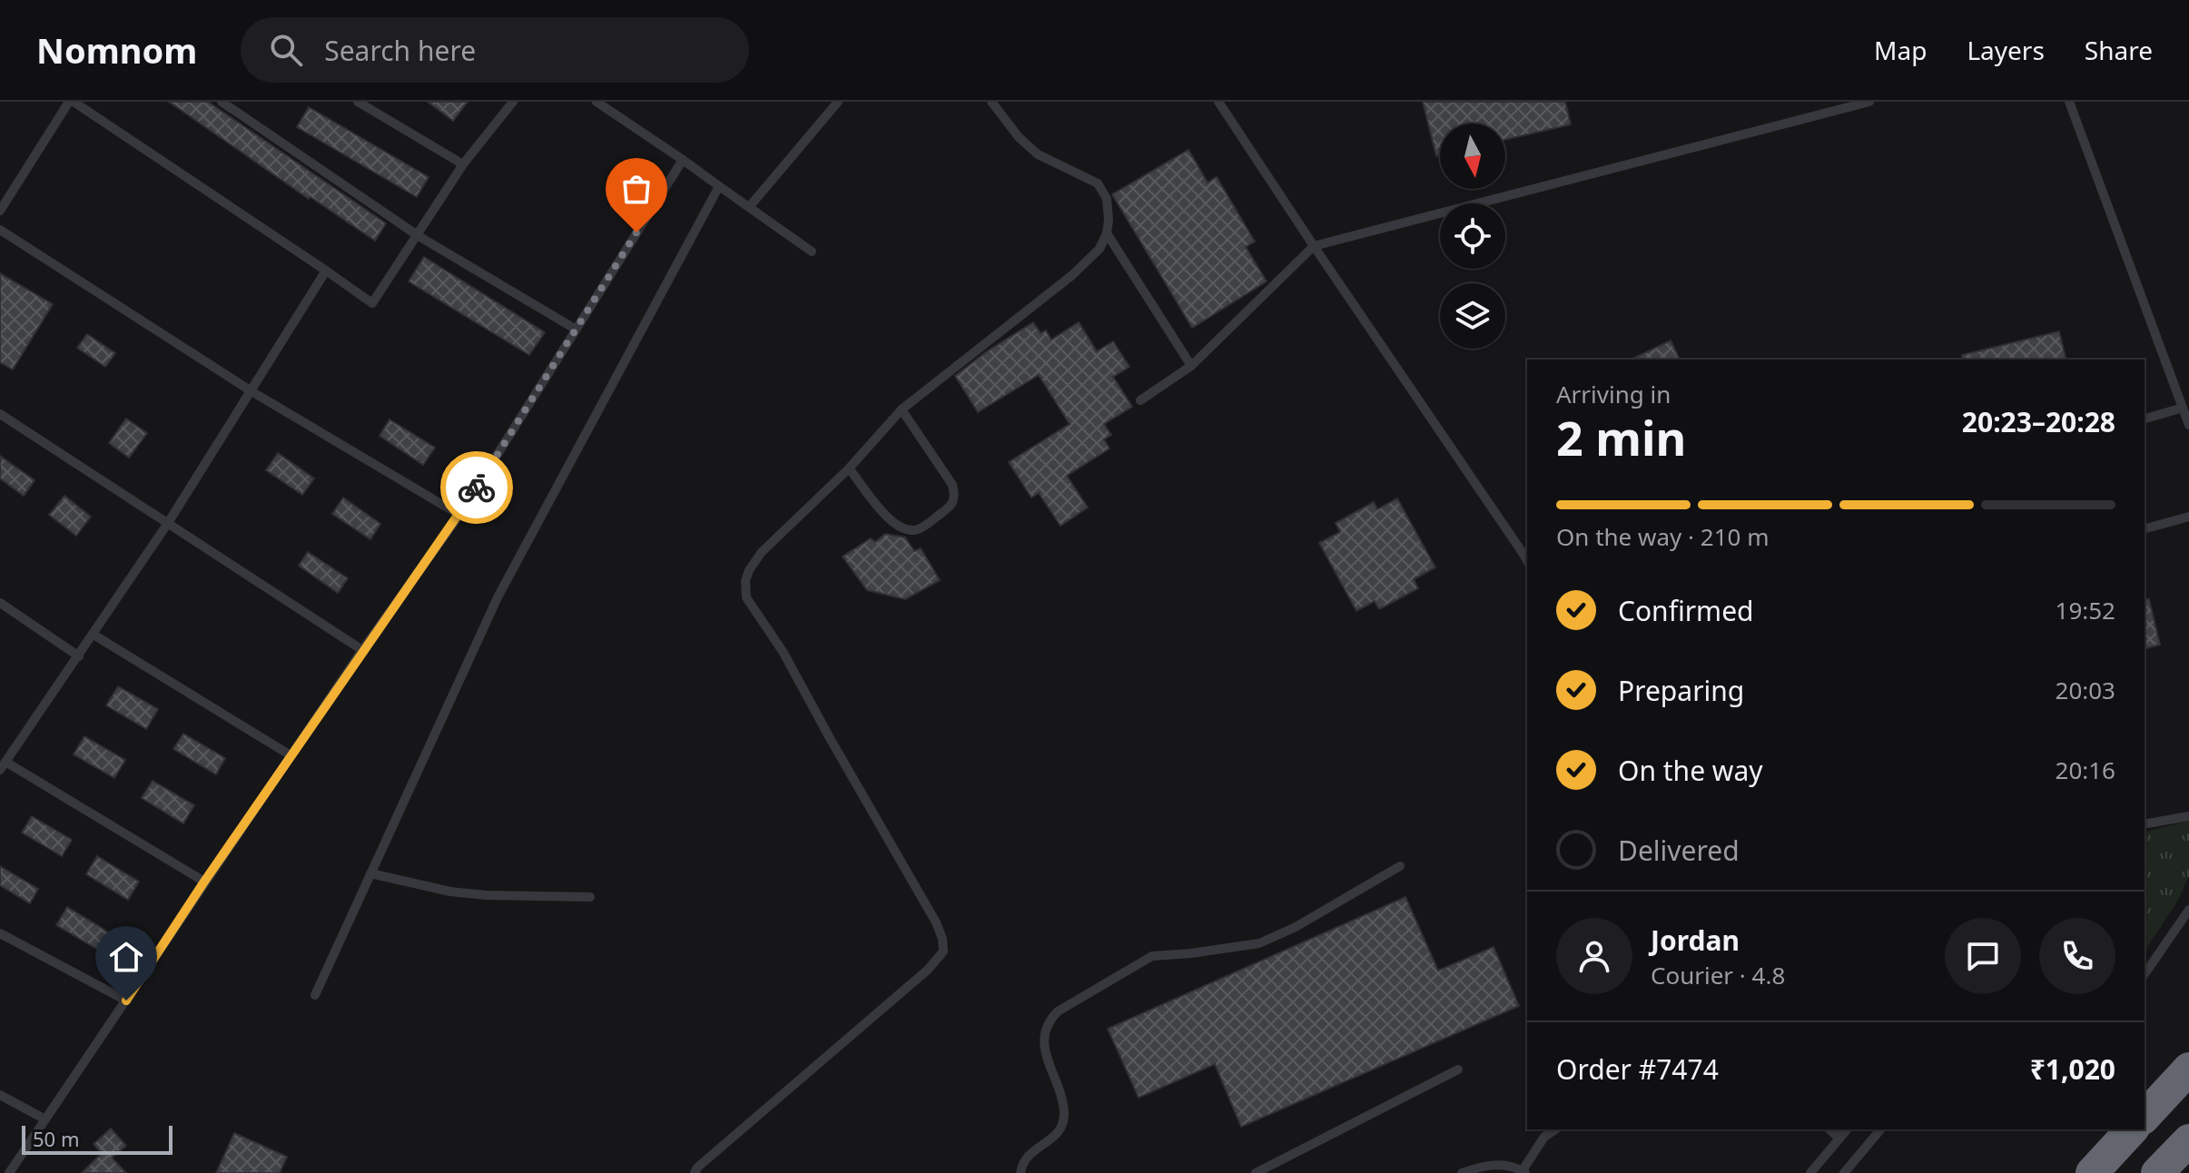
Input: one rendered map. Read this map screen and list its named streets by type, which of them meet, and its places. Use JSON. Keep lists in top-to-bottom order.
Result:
{
  "scale_bar": "50 m",
  "north": "bottom",
  "page": {
    "header": "Nomnom",
    "search": "Search here",
    "nav": ["Map", "Layers", "Share"],
    "heading": ["2 min", "Arriving in", "20:23–20:28"],
    "panel": [
      "Jordan",
      "Courier · 4.8",
      "Order #7474",
      "₹1,020"
    ],
    "bar": "On the way · 210 m",
    "list": [
      ["Confirmed", "19:52"],
      ["Preparing", "20:03"],
      ["On the way", "20:16"],
      "Delivered"
    ],
    "scale": "50 m"
  }
}
